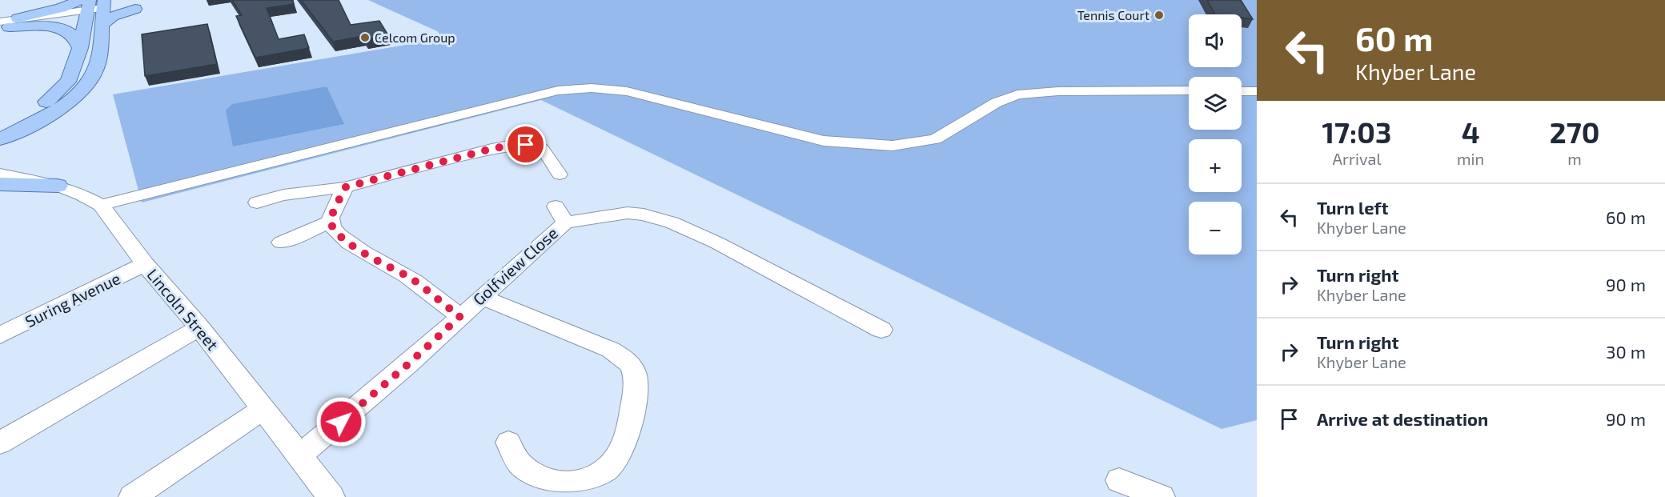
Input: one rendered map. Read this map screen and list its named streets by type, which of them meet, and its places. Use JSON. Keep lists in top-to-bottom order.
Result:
{
  "streets": {
    "street": ["Golfview Close", "Suring Avenue", "Lincoln Street"]
  },
  "crossings": [
    ["Golfview Close", "Lincoln Street"],
    ["Suring Avenue", "Lincoln Street"]
  ],
  "places": ["Tennis Court", "Celcom Group"],
  "page": {
    "turn": ["60 m", "Khyber Lane"],
    "map_buttons": ["+", "−"],
    "eta": [
      "17:03",
      "Arrival",
      "4",
      "min",
      "270",
      "m"
    ],
    "list": [
      {
        "name": "Turn left",
        "note": "Khyber Lane",
        "value": "60 m"
      },
      {
        "name": "Turn right",
        "note": "Khyber Lane",
        "value": "90 m"
      },
      {
        "name": "Turn right",
        "note": "Khyber Lane",
        "value": "30 m"
      },
      {
        "name": "Arrive at destination",
        "value": "90 m"
      }
    ]
  }
}
